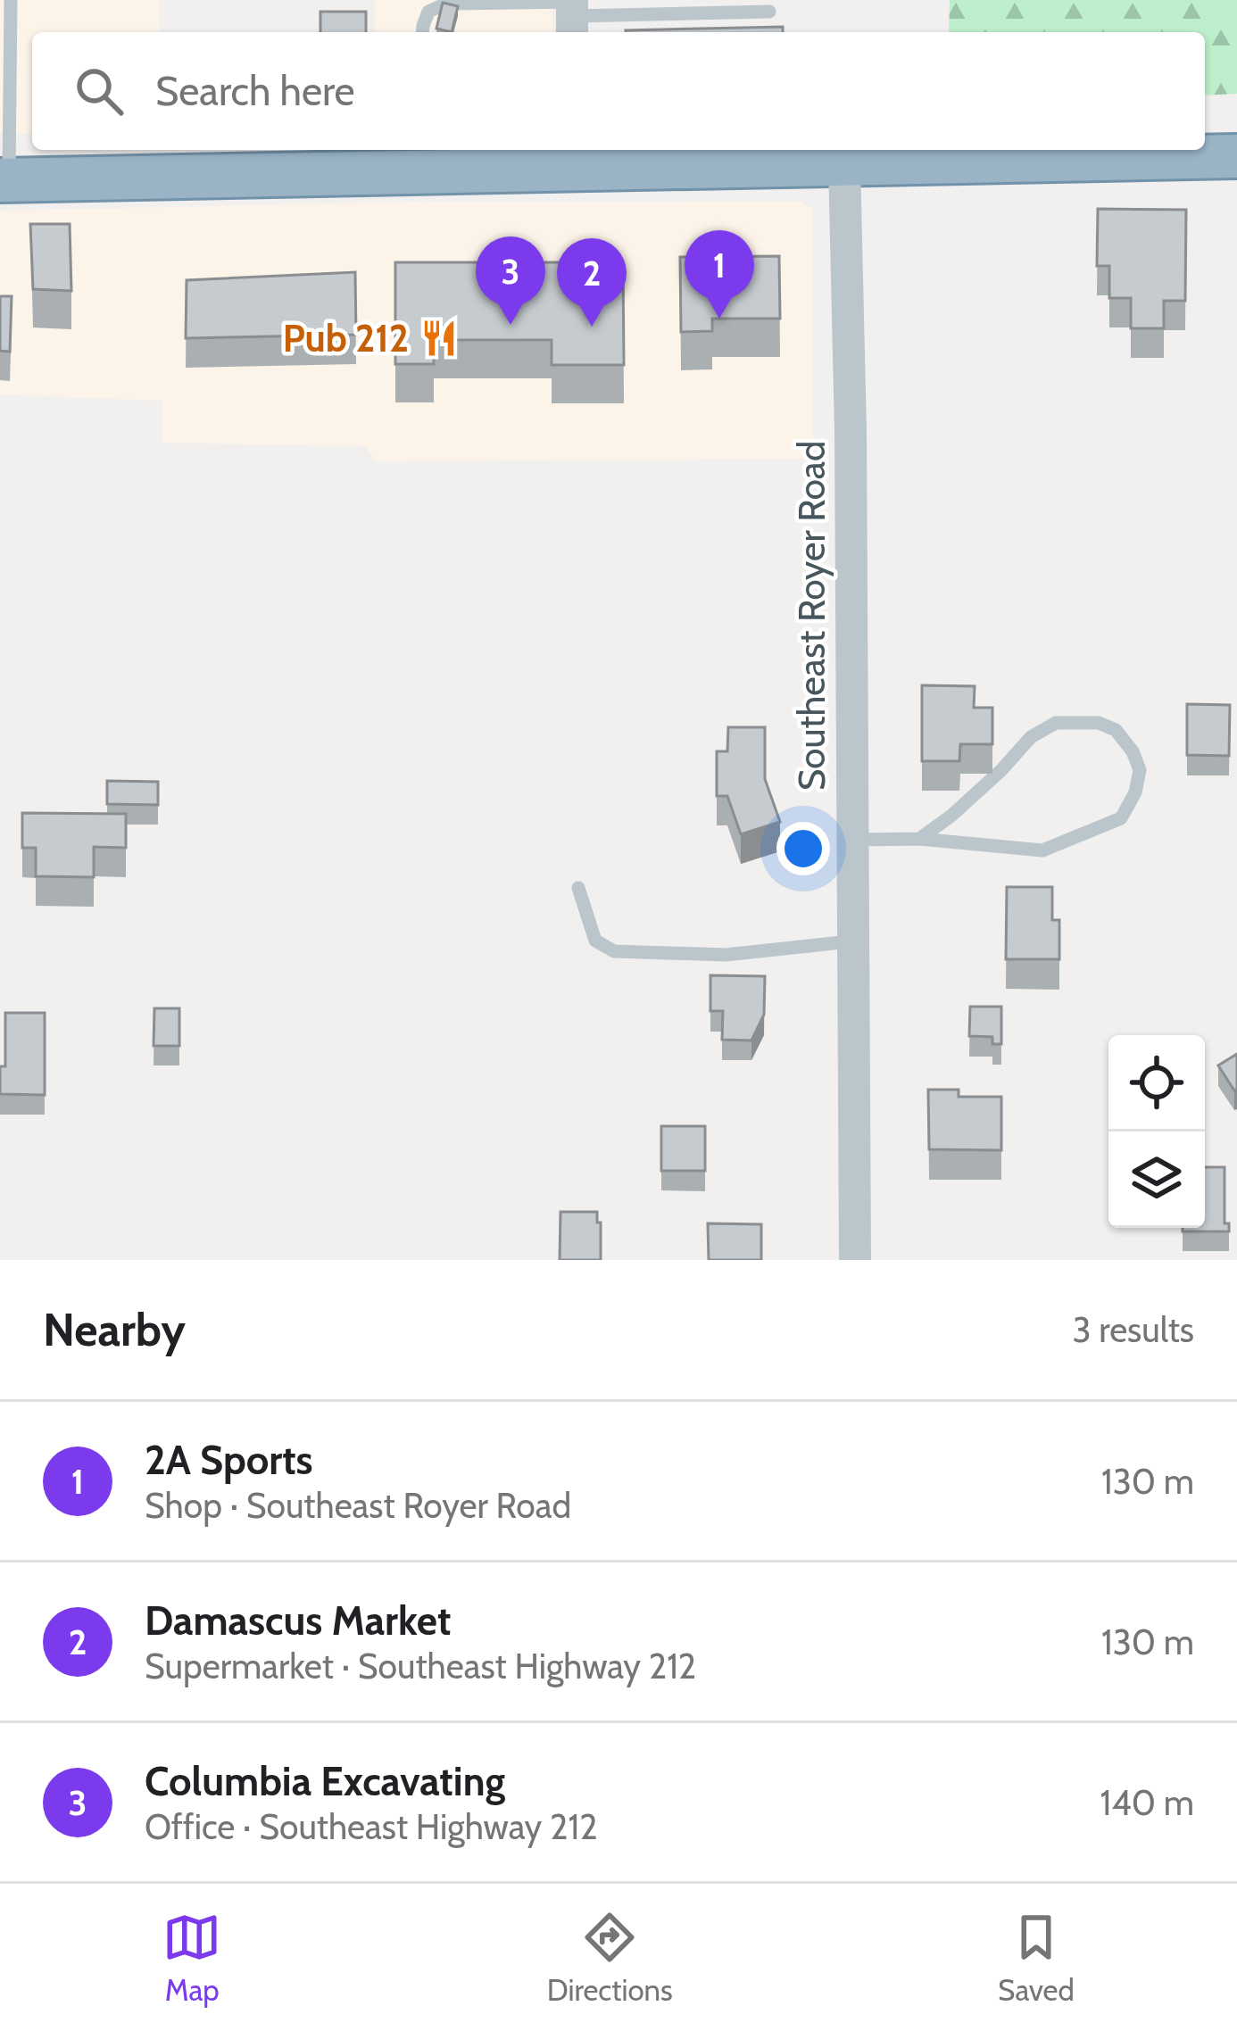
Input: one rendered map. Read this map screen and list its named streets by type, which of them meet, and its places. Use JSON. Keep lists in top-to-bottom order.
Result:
{
  "streets": {
    "street": ["Southeast Royer Road"]
  },
  "places": {
    "restaurant": ["Pub 212"]
  },
  "page": {
    "search": "Search here",
    "pins": ["1", "3", "2"],
    "heading": ["Nearby", "3 results"],
    "list": [
      {
        "mark": "1",
        "name": "2A Sports",
        "note": "Shop · Southeast Royer Road",
        "value": "130 m"
      },
      {
        "mark": "2",
        "name": "Damascus Market",
        "note": "Supermarket · Southeast Highway 212",
        "value": "130 m"
      },
      {
        "mark": "3",
        "name": "Columbia Excavating",
        "note": "Office · Southeast Highway 212",
        "value": "140 m"
      }
    ],
    "nav": ["Map", "Directions", "Saved"]
  }
}
